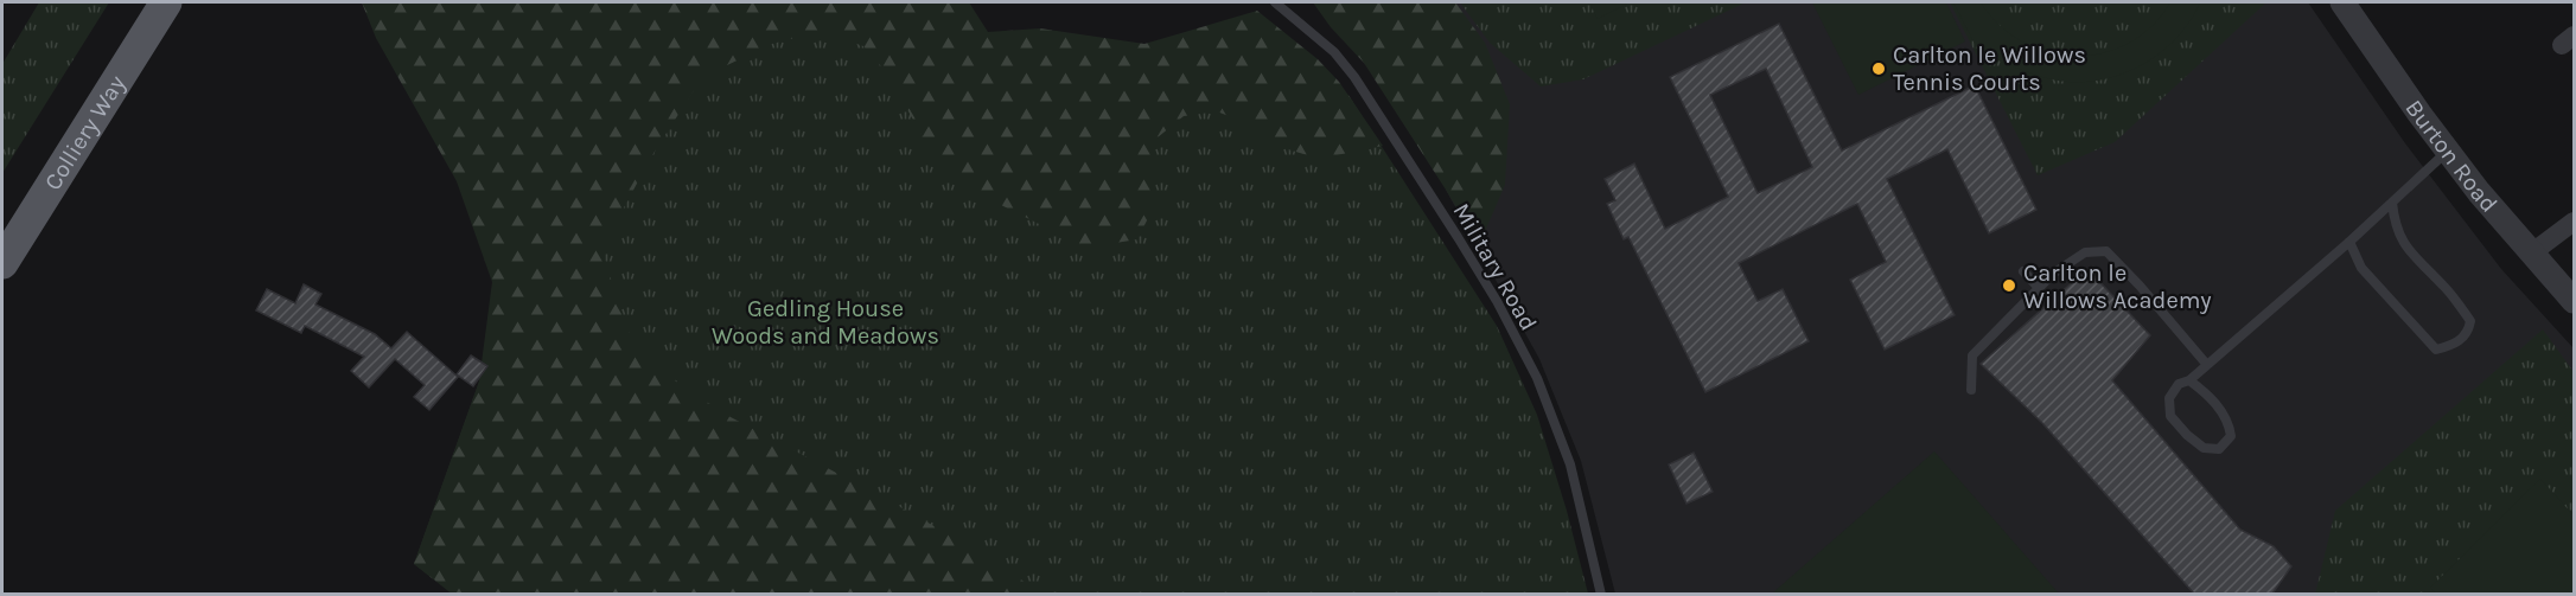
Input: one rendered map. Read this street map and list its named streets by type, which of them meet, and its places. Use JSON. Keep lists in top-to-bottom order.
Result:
{
  "streets": {
    "main road": ["Colliery Way"],
    "street": ["Burton Road"],
    "lane": ["Military Road"]
  },
  "parks": ["Gedling House Woods and Meadows"],
  "places": ["Carlton le Willows Tennis Courts", "Carlton le Willows Academy"]
}
